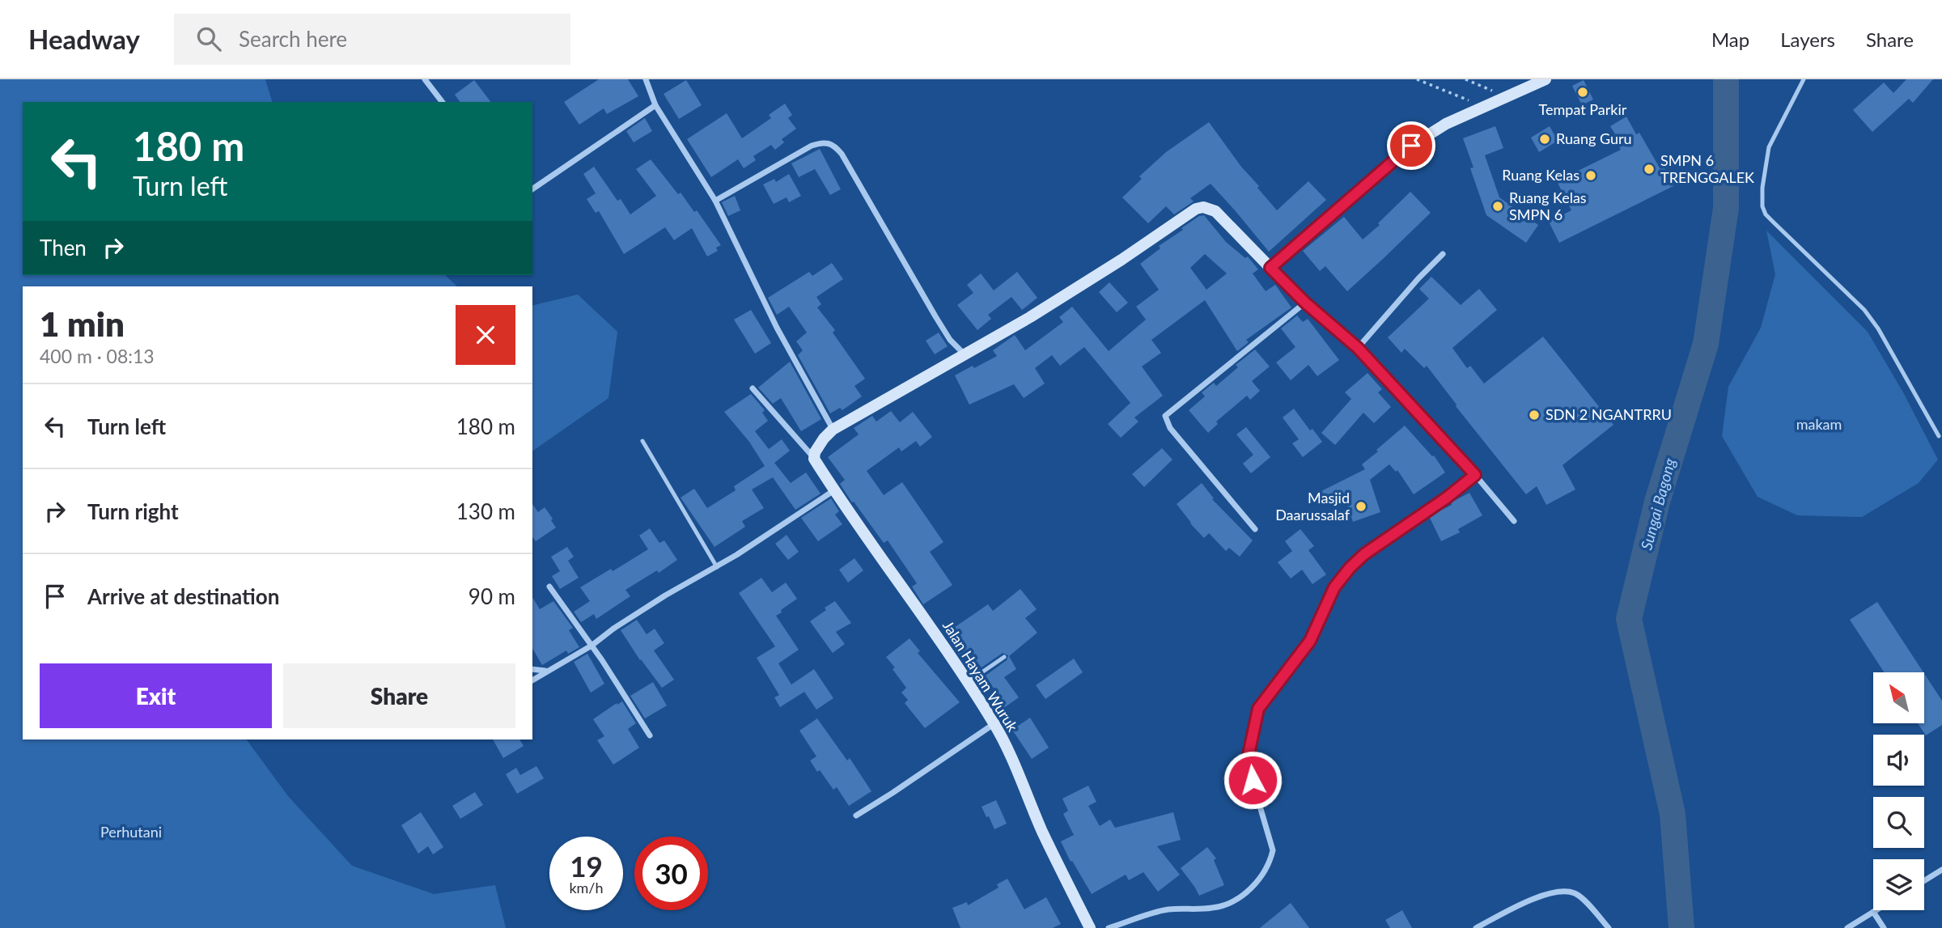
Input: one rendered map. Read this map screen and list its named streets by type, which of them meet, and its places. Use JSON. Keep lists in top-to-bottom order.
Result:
{
  "streets": {
    "street": ["Jalan Hayam Wuruk"]
  },
  "water": ["Sungai Bagong"],
  "parks": ["makam", "Perhutani"],
  "places": [
    "Tempat Parkir",
    "Ruang Guru",
    "SMPN 6 TRENGGALEK",
    "Ruang Kelas",
    "Ruang Kelas SMPN 6",
    "SDN 2 NGANTRRU",
    "Masjid Daarussalaf"
  ],
  "north": "top left",
  "page": {
    "header": "Headway",
    "search": "Search here",
    "nav": ["Map", "Layers", "Share"],
    "turn": ["180 m", "Turn left"],
    "then": "Then",
    "heading": ["1 min", "400 m · 08:13"],
    "list": [
      {
        "name": "Turn left",
        "value": "180 m"
      },
      {
        "name": "Turn right",
        "value": "130 m"
      },
      {
        "name": "Arrive at destination",
        "value": "90 m"
      }
    ],
    "buttons": ["Exit", "Share"],
    "speed": "19 km/h",
    "limit": "30"
  }
}
